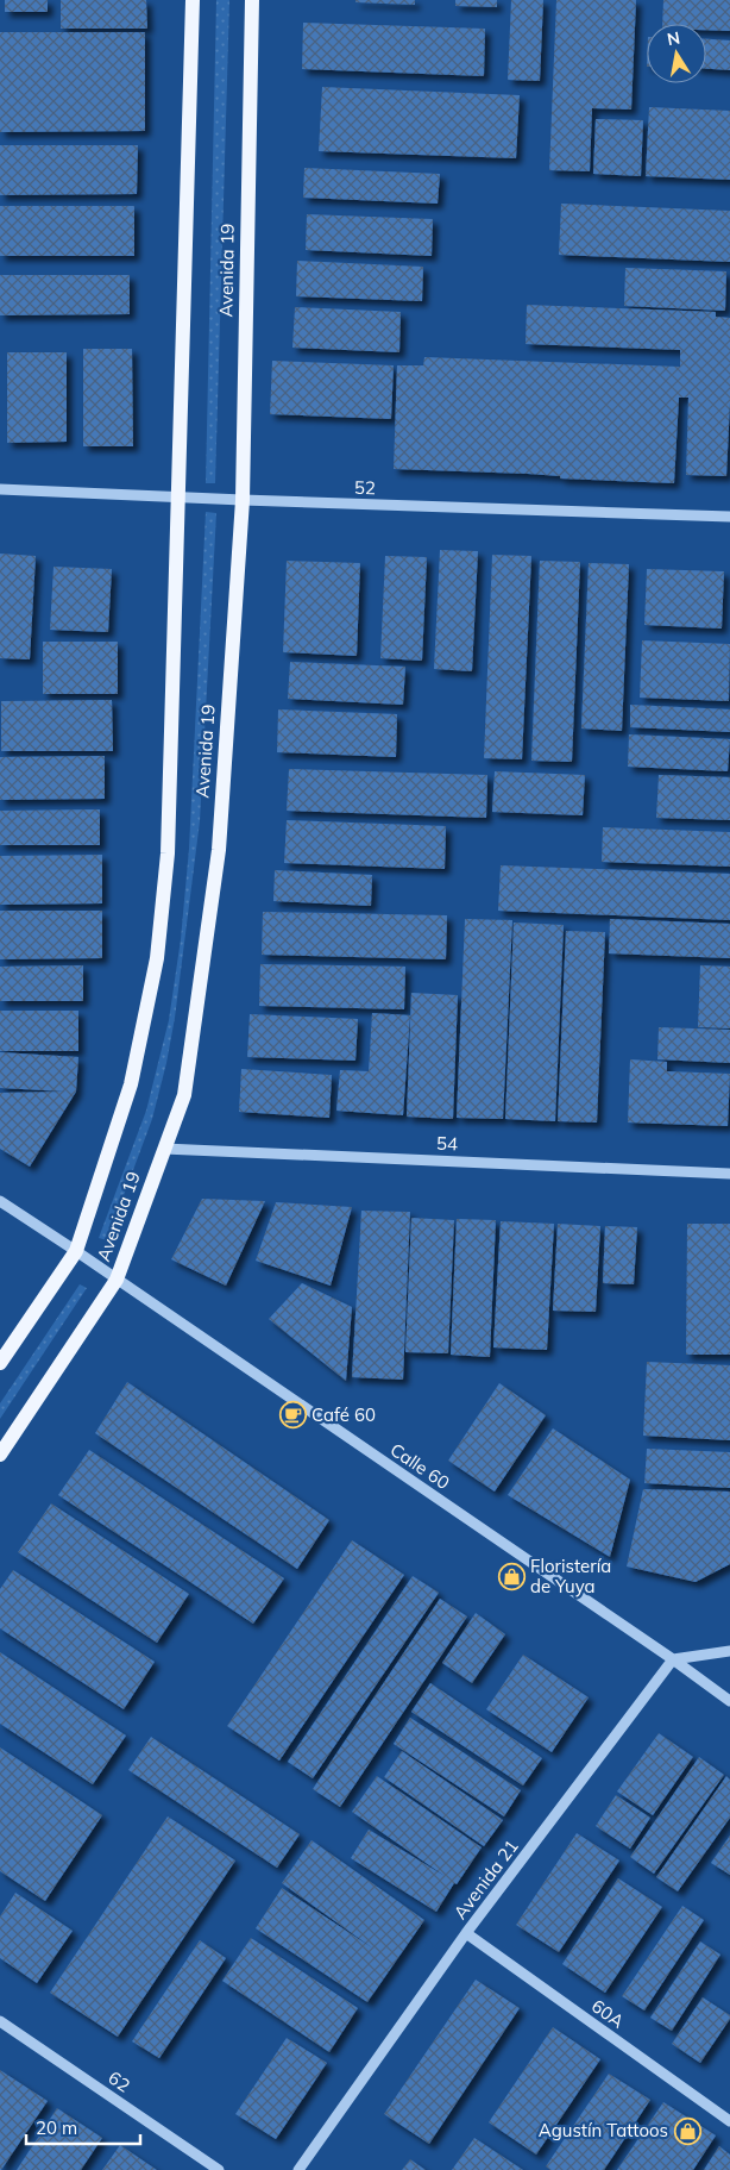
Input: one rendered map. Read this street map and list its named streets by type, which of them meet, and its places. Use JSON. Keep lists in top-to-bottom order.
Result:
{
  "streets": {
    "main road": ["Avenida 19"],
    "street": [
      "52",
      "54",
      "Calle 60",
      "Avenida 21",
      "60A",
      "62"
    ]
  },
  "crossings": [
    ["Avenida 19", "52"],
    ["Avenida 19", "54"],
    ["Avenida 19", "Calle 60"],
    ["Calle 60", "Avenida 21"],
    ["Avenida 21", "60A"]
  ],
  "places": {
    "cafe": ["Café 60"],
    "shop": ["Floristería de Yuya", "Agustín Tattoos"]
  },
  "scale_bar": "20 m",
  "north": "top"
}
